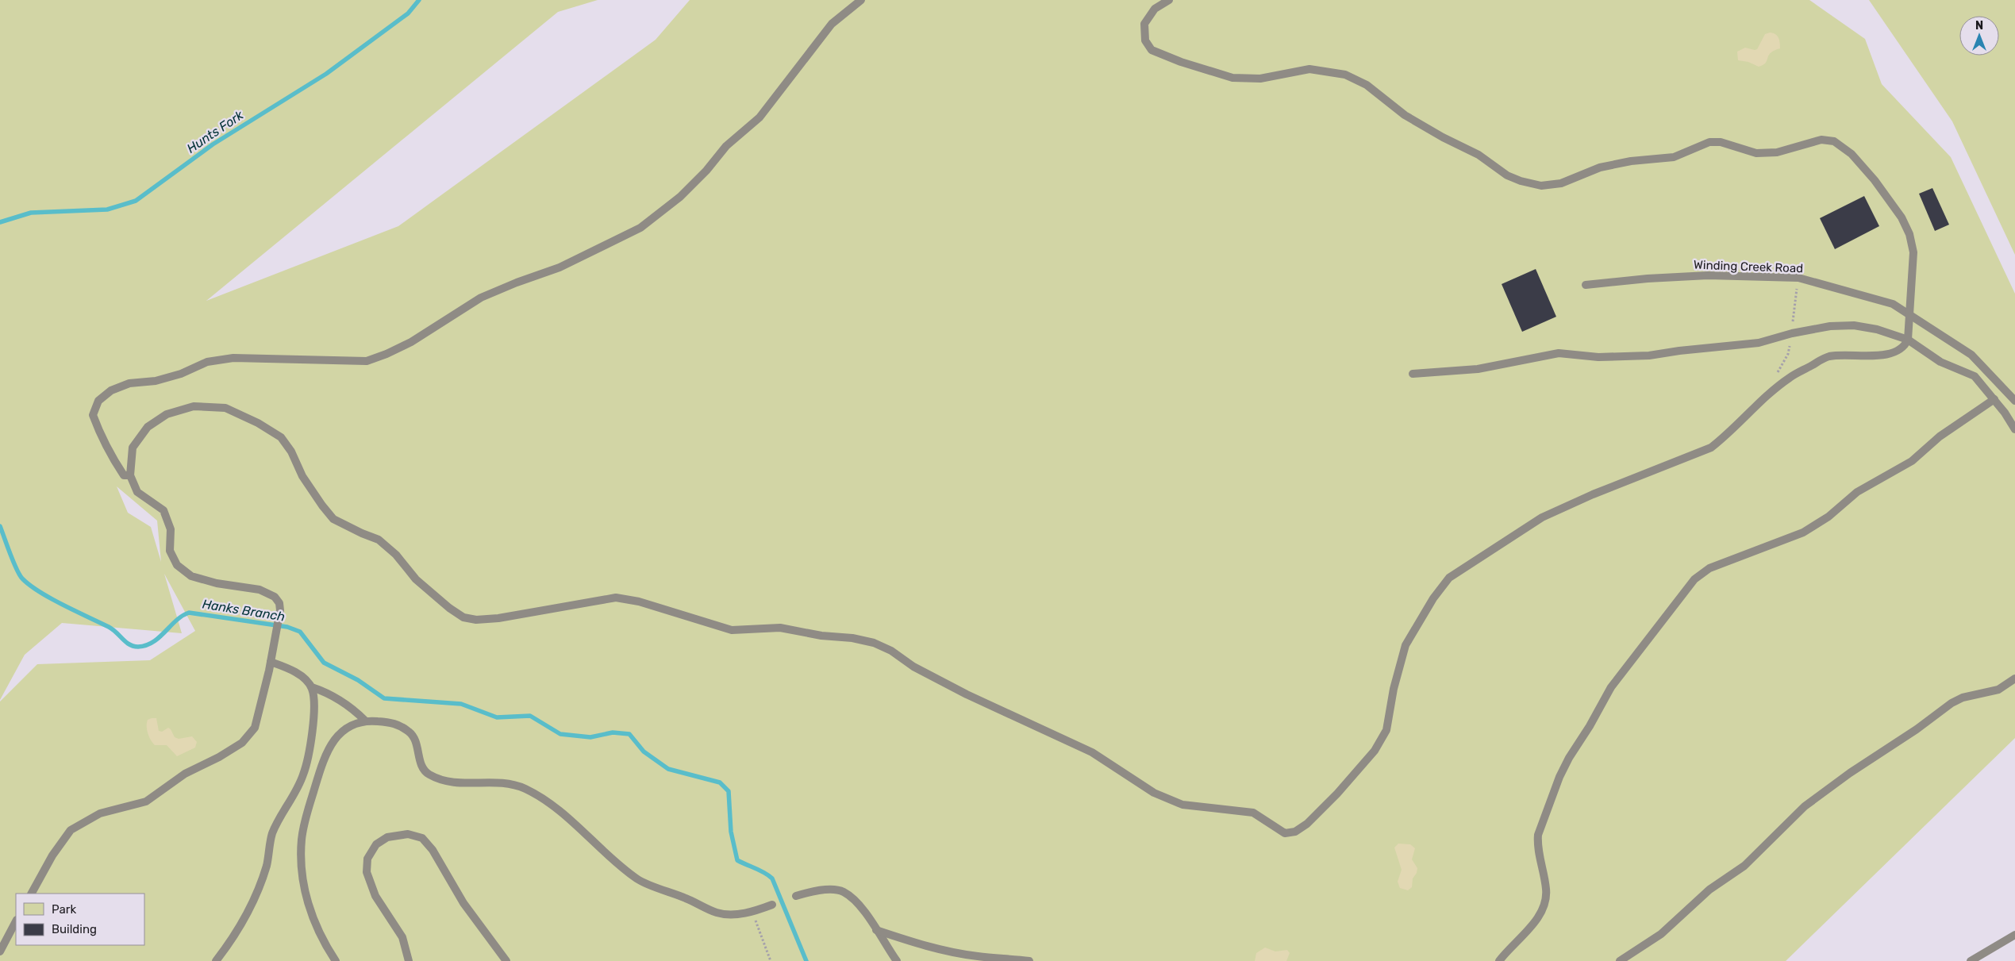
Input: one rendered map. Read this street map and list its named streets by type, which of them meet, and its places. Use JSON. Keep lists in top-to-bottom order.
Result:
{
  "streets": {
    "lane": ["Winding Creek Road"]
  },
  "water": ["Hunts Fork", "Hanks Branch"],
  "legend": ["Park", "Building"],
  "north": "top"
}
